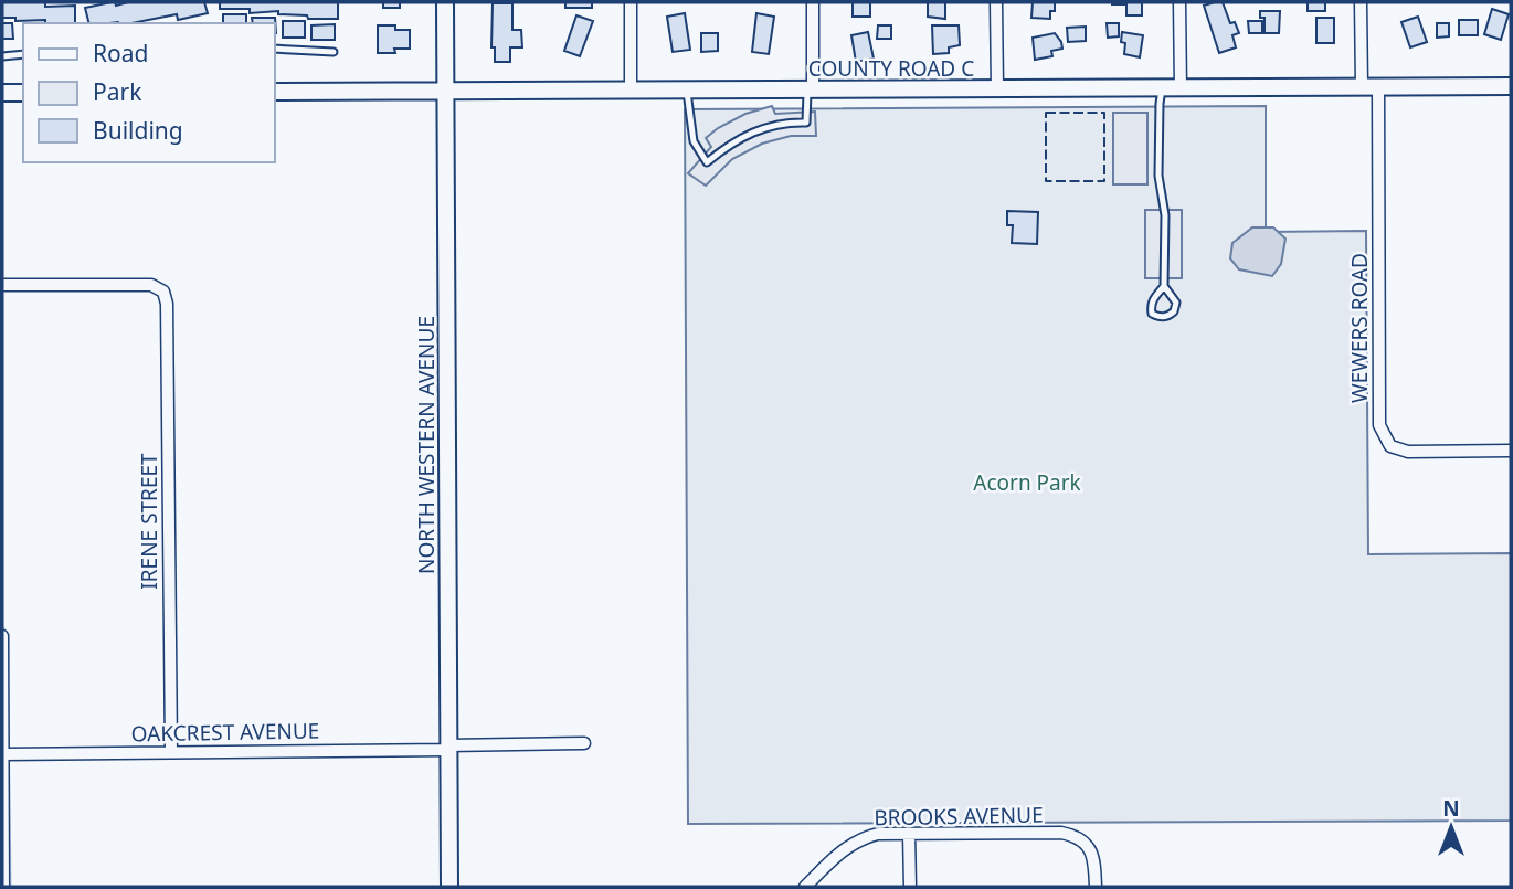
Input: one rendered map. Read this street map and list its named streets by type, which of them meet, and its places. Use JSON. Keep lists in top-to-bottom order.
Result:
{
  "streets": {
    "main road": ["COUNTY ROAD C", "NORTH WESTERN AVENUE"],
    "street": [
      "WEWERS ROAD",
      "IRENE STREET",
      "OAKCREST AVENUE",
      "BROOKS AVENUE"
    ]
  },
  "crossings": [
    ["COUNTY ROAD C", "WEWERS ROAD"],
    ["COUNTY ROAD C", "NORTH WESTERN AVENUE"],
    ["NORTH WESTERN AVENUE", "OAKCREST AVENUE"],
    ["IRENE STREET", "OAKCREST AVENUE"]
  ],
  "parks": ["Acorn Park"],
  "legend": ["Road", "Park", "Building"],
  "north": "top"
}
